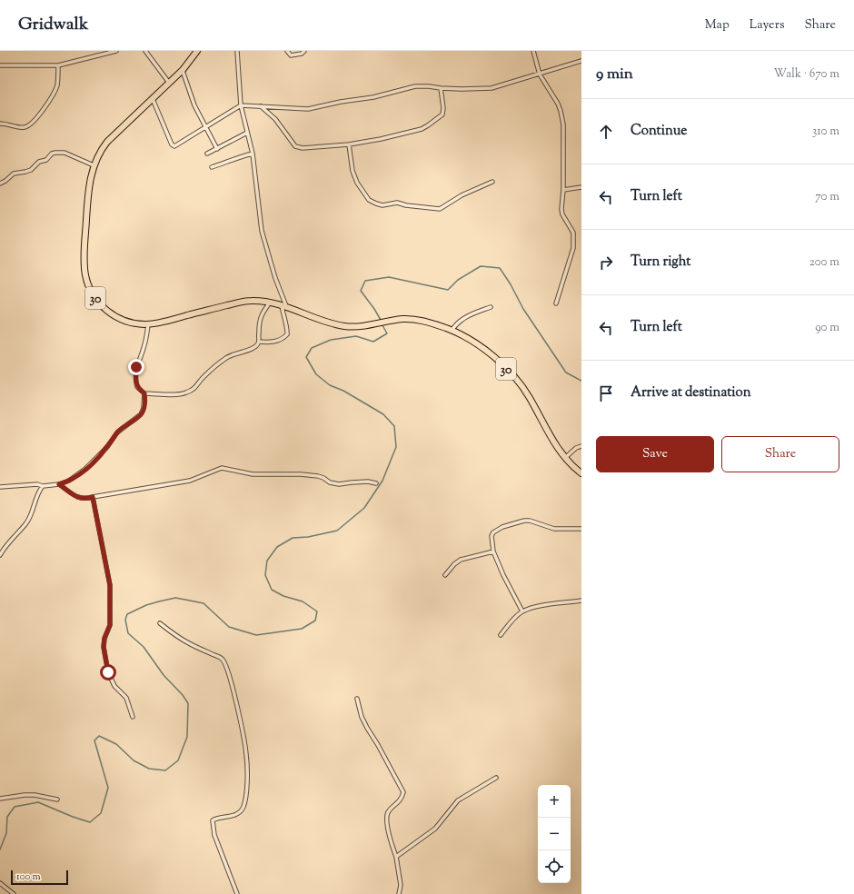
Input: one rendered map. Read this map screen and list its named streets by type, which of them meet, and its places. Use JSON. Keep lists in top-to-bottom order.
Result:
{
  "streets": {
    "highway": ["30"]
  },
  "scale_bar": "100 m",
  "page": {
    "header": "Gridwalk",
    "nav": ["Map", "Layers", "Share"],
    "heading": ["9 min", "Walk · 670 m"],
    "list": [
      ["Continue", "310 m"],
      ["Turn left", "70 m"],
      ["Turn right", "200 m"],
      ["Turn left", "90 m"],
      "Arrive at destination"
    ],
    "buttons": ["Save", "Share"],
    "map_buttons": ["+", "−"],
    "scale": "100 m"
  }
}
